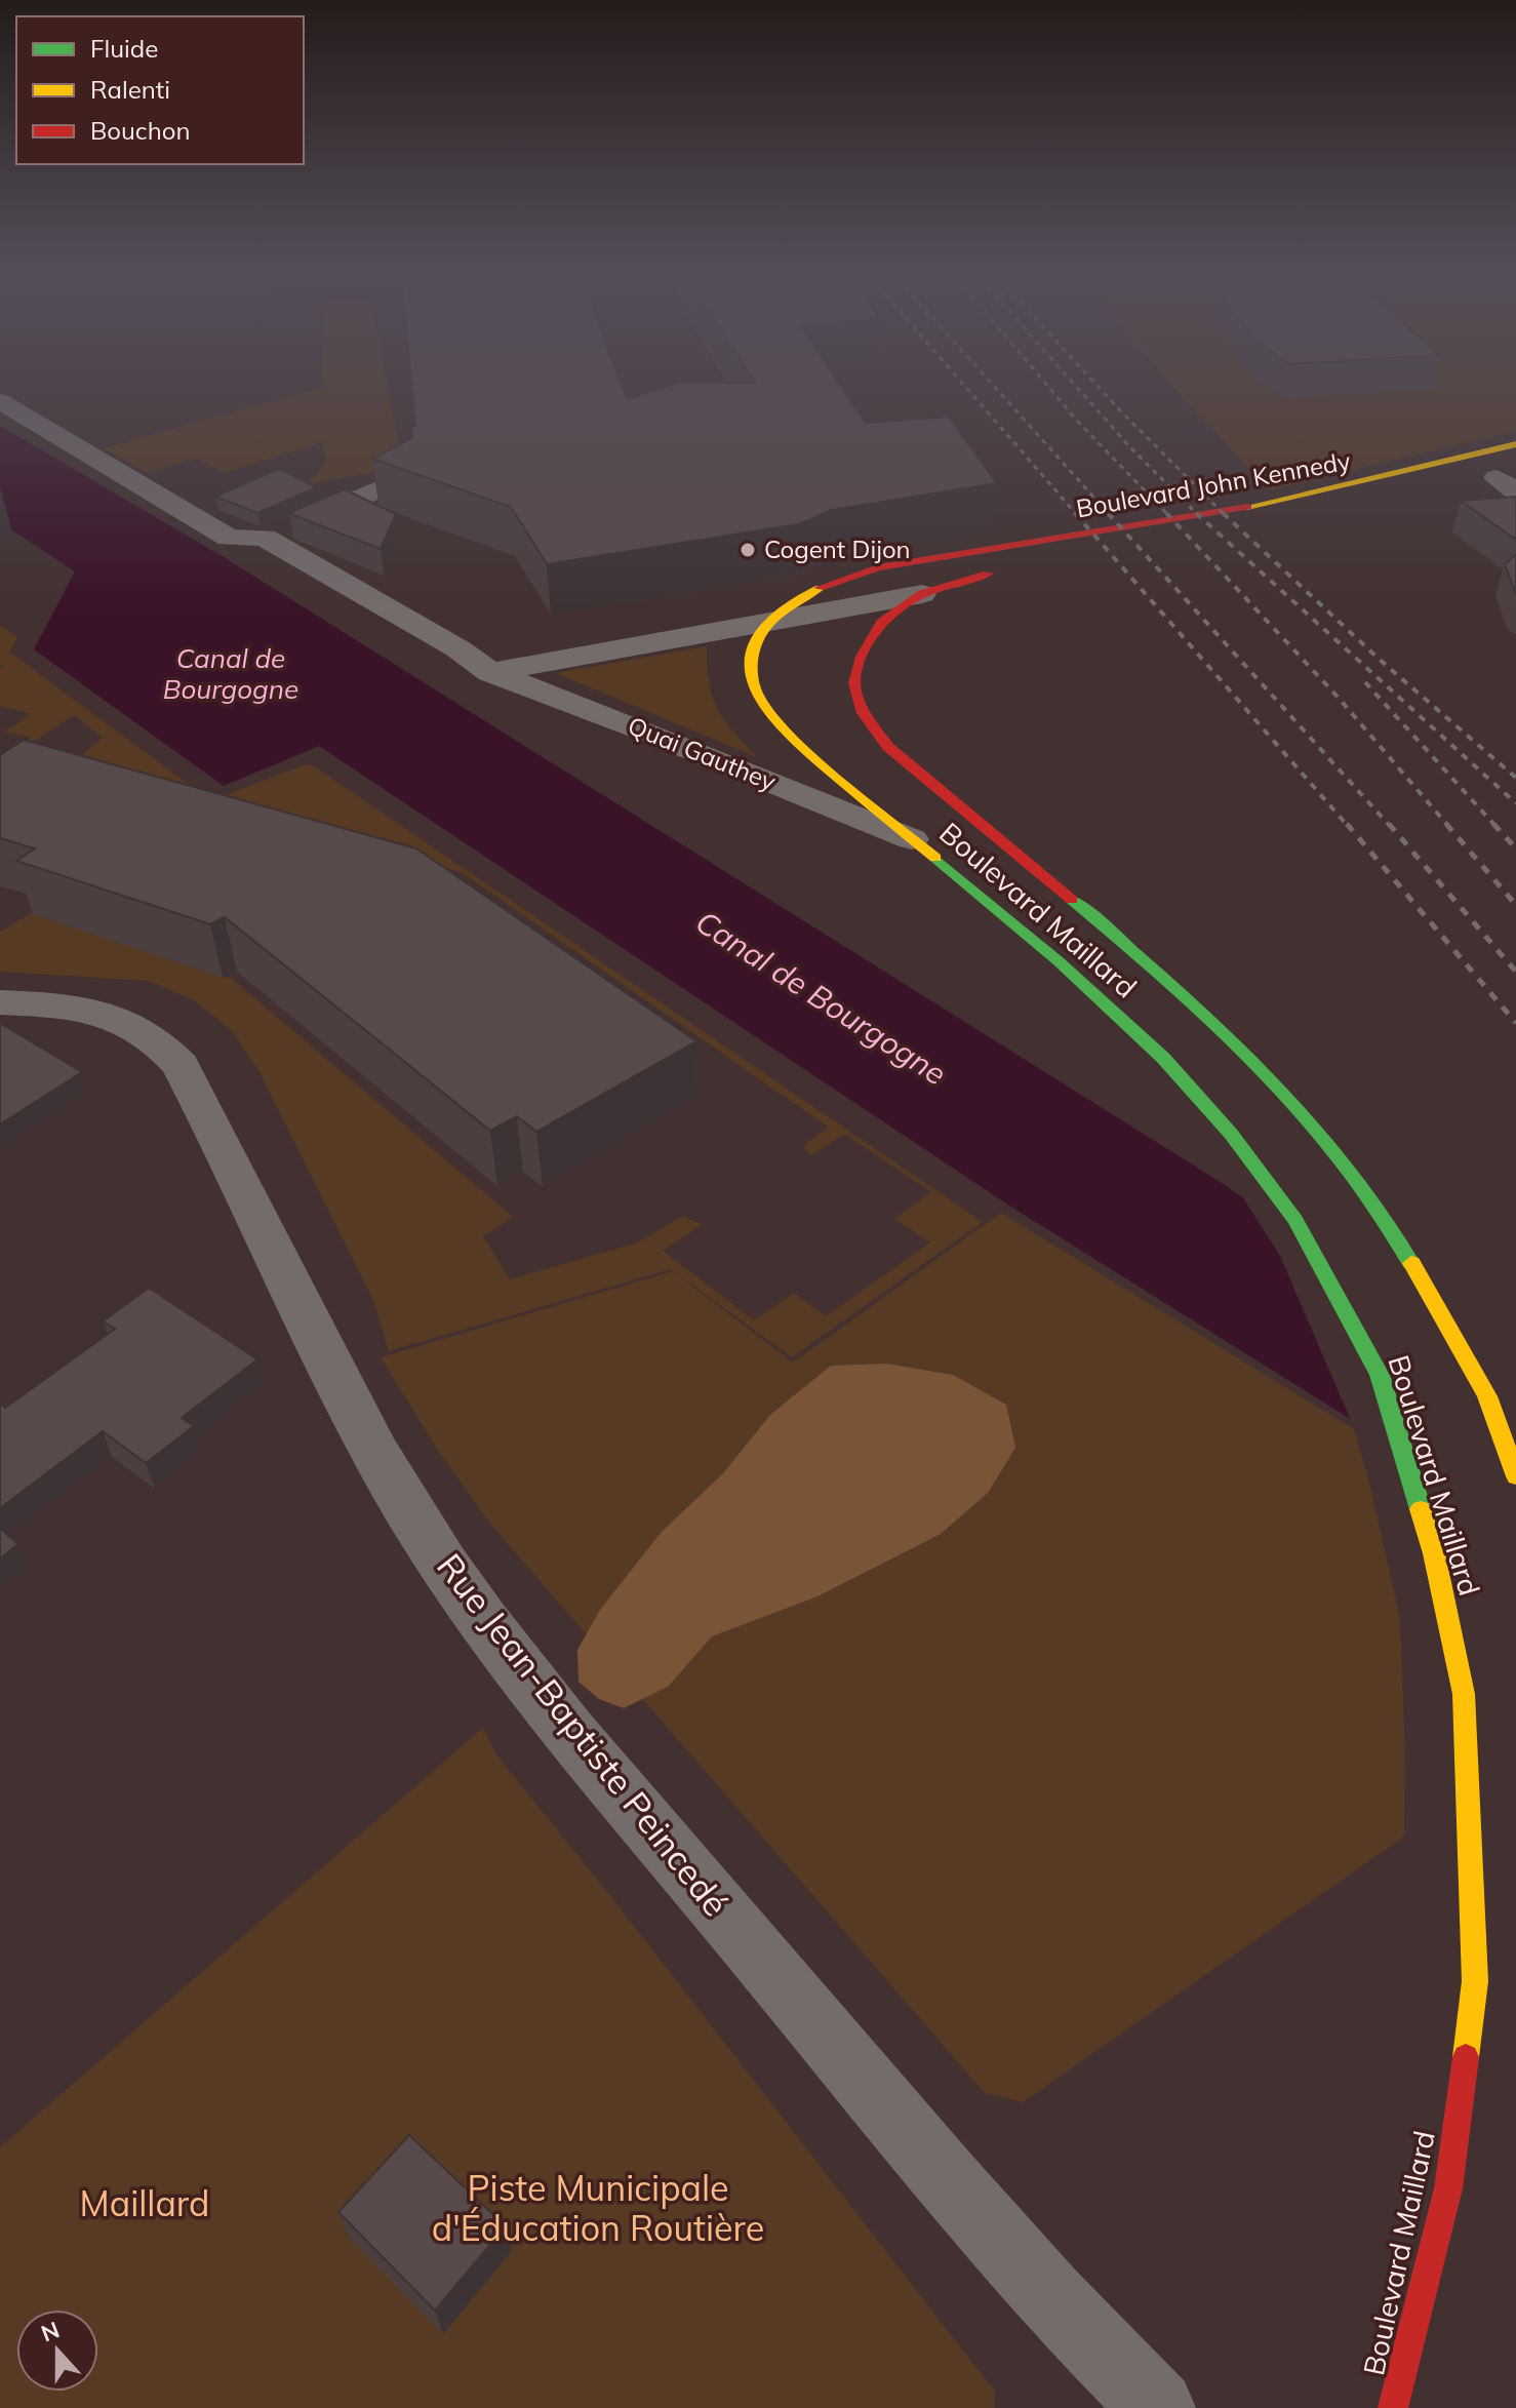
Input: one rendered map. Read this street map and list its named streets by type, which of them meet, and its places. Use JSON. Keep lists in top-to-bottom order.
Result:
{
  "streets": {
    "main road": ["Boulevard John Kennedy", "Boulevard Maillard"],
    "street": ["Quai Gauthey", "Rue Jean-Baptiste Peincedé"]
  },
  "crossings": [
    ["Boulevard John Kennedy", "Boulevard Maillard"],
    ["Quai Gauthey", "Boulevard Maillard"]
  ],
  "water": ["Canal de Bourgogne"],
  "parks": ["Piste Municipale d'Éducation Routière", "Maillard"],
  "places": ["Cogent Dijon"],
  "legend": ["Fluide", "Ralenti", "Bouchon"],
  "north": "top"
}
